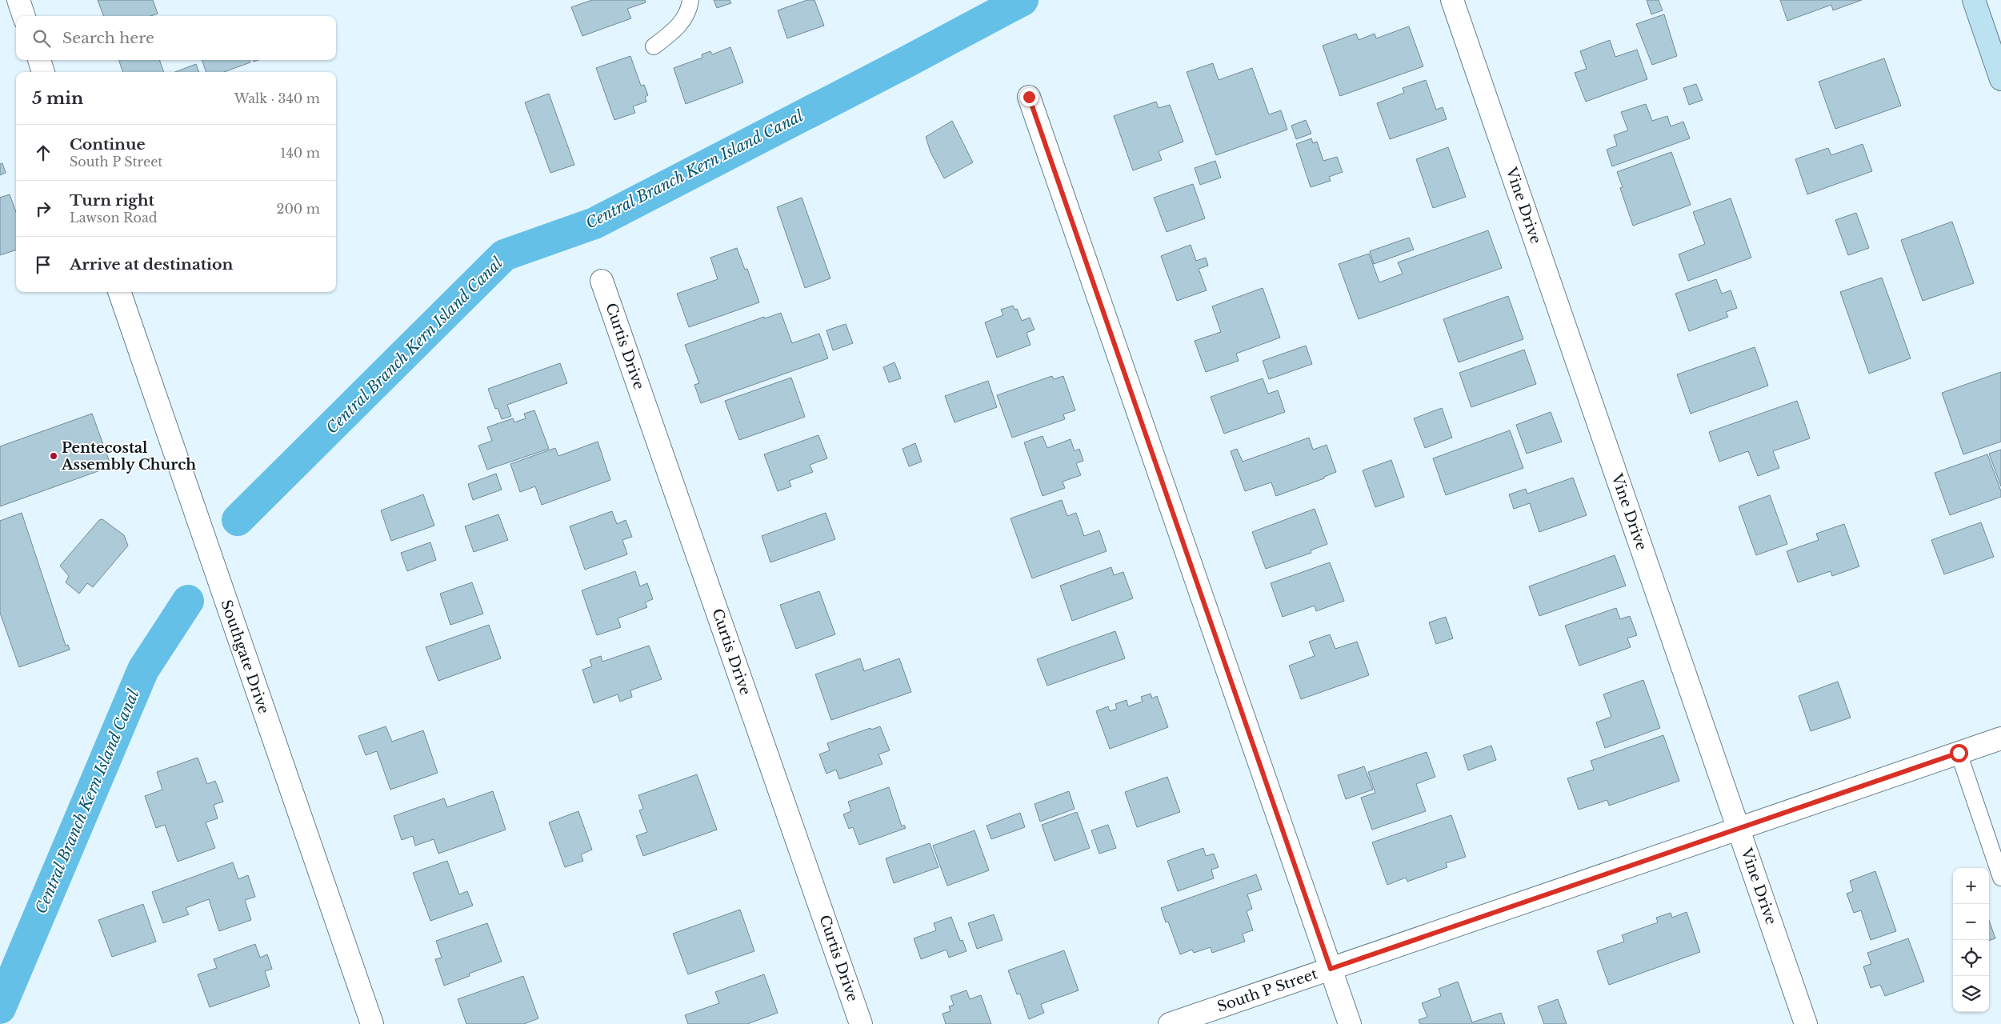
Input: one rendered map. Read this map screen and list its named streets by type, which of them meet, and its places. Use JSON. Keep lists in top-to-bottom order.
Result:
{
  "streets": {
    "street": [
      "Vine Drive",
      "Curtis Drive",
      "Southgate Drive",
      "South P Street"
    ]
  },
  "crossings": [
    ["Vine Drive", "South P Street"]
  ],
  "water": ["Central Branch Kern Island Canal"],
  "places": ["Pentecostal Assembly Church"],
  "page": {
    "search": "Search here",
    "heading": ["5 min", "Walk · 340 m"],
    "list": [
      ["Continue", "South P Street", "140 m"],
      ["Turn right", "Lawson Road", "200 m"],
      "Arrive at destination"
    ],
    "map_buttons": ["+", "−"]
  }
}
